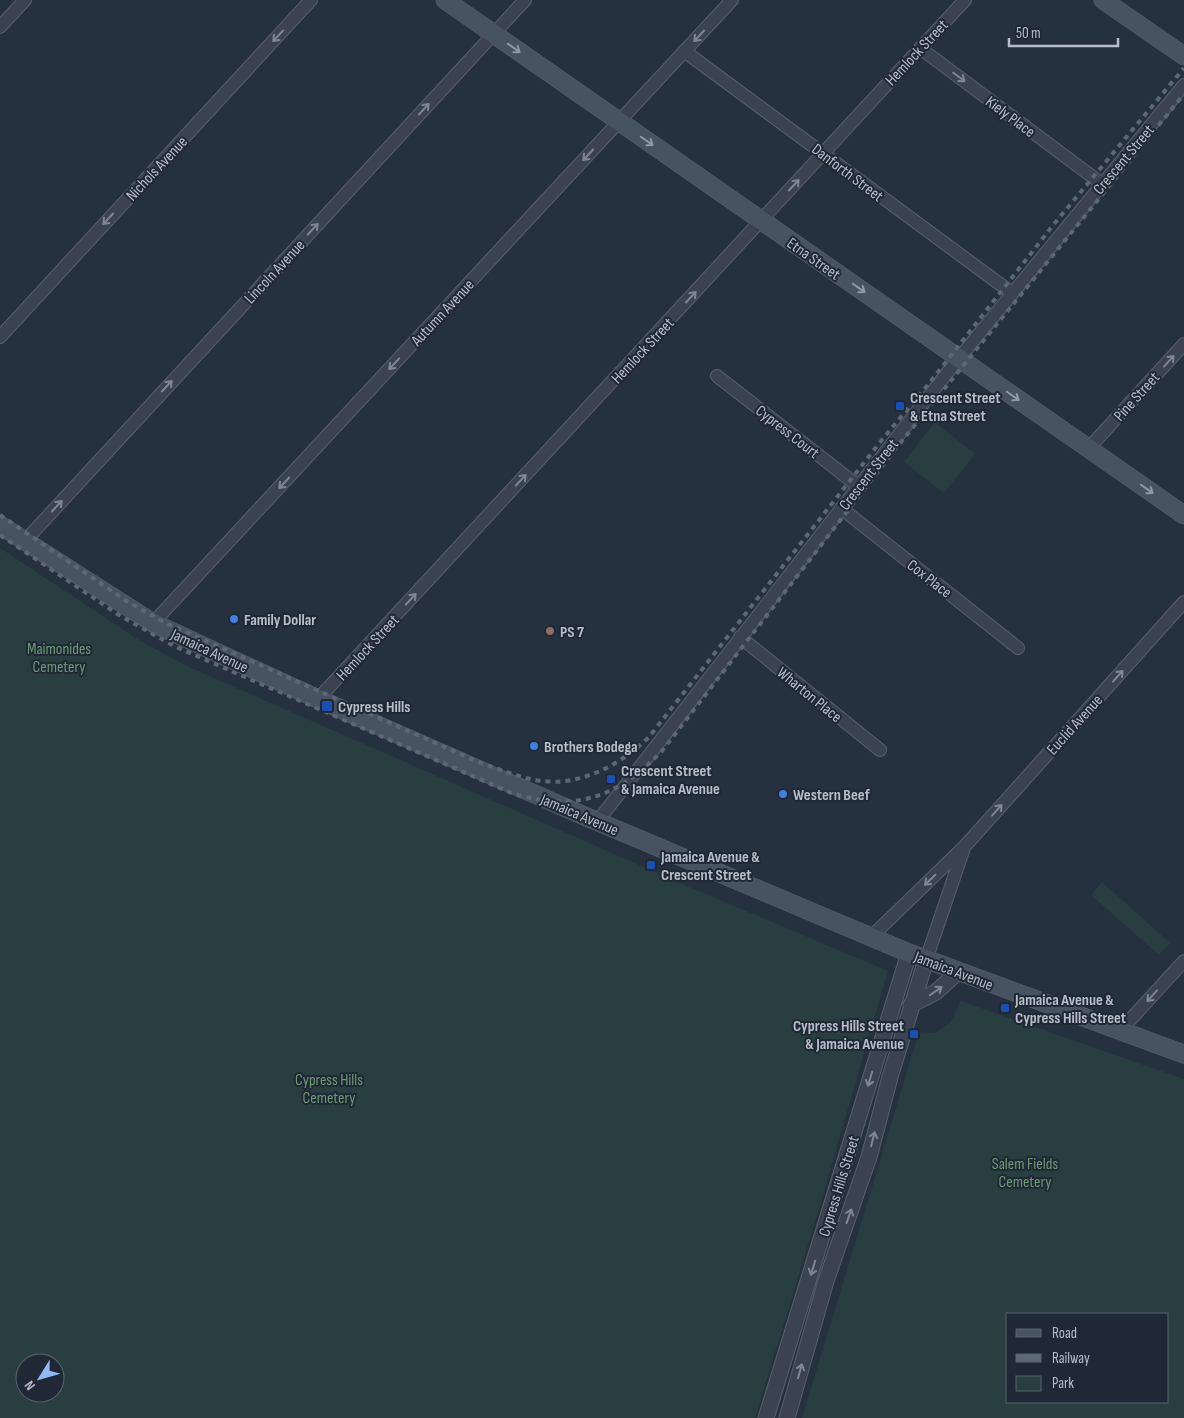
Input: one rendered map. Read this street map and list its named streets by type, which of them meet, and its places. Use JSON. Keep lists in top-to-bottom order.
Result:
{
  "streets": {
    "main road": ["Etna Street", "Jamaica Avenue"],
    "street": [
      "Hemlock Street",
      "Kiely Place",
      "Crescent Street",
      "Nichols Avenue",
      "Danforth Street",
      "Lincoln Avenue",
      "Autumn Avenue",
      "Pine Street",
      "Cypress Court",
      "Cox Place",
      "Wharton Place",
      "Euclid Avenue",
      "Cypress Hills Street"
    ]
  },
  "crossings": [
    ["Hemlock Street", "Kiely Place"],
    ["Hemlock Street", "Danforth Street"],
    ["Hemlock Street", "Etna Street"],
    ["Hemlock Street", "Jamaica Avenue"],
    ["Kiely Place", "Crescent Street"],
    ["Crescent Street", "Danforth Street"],
    ["Crescent Street", "Etna Street"],
    ["Crescent Street", "Cypress Court"],
    ["Crescent Street", "Cox Place"],
    ["Crescent Street", "Jamaica Avenue"],
    ["Crescent Street", "Wharton Place"],
    ["Danforth Street", "Autumn Avenue"],
    ["Etna Street", "Lincoln Avenue"],
    ["Etna Street", "Autumn Avenue"],
    ["Etna Street", "Pine Street"],
    ["Lincoln Avenue", "Jamaica Avenue"],
    ["Autumn Avenue", "Jamaica Avenue"],
    ["Jamaica Avenue", "Euclid Avenue"],
    ["Jamaica Avenue", "Cypress Hills Street"],
    ["Euclid Avenue", "Cypress Hills Street"]
  ],
  "one_way": [
    "Hemlock Street",
    "Kiely Place",
    "Nichols Avenue",
    "Etna Street",
    "Lincoln Avenue",
    "Autumn Avenue",
    "Pine Street"
  ],
  "parks": ["Maimonides Cemetery", "Cypress Hills Cemetery", "Salem Fields Cemetery"],
  "places": {
    "transit": [
      "Crescent Street & Etna Street",
      "Cypress Hills",
      "Crescent Street & Jamaica Avenue",
      "Jamaica Avenue & Crescent Street",
      "Jamaica Avenue & Cypress Hills Street",
      "Cypress Hills Street & Jamaica Avenue"
    ],
    "other": [
      "Family Dollar",
      "PS 7",
      "Brothers Bodega",
      "Western Beef"
    ]
  },
  "legend": ["Road", "Railway", "Park"],
  "scale_bar": "50 m",
  "north": "bottom left"
}
